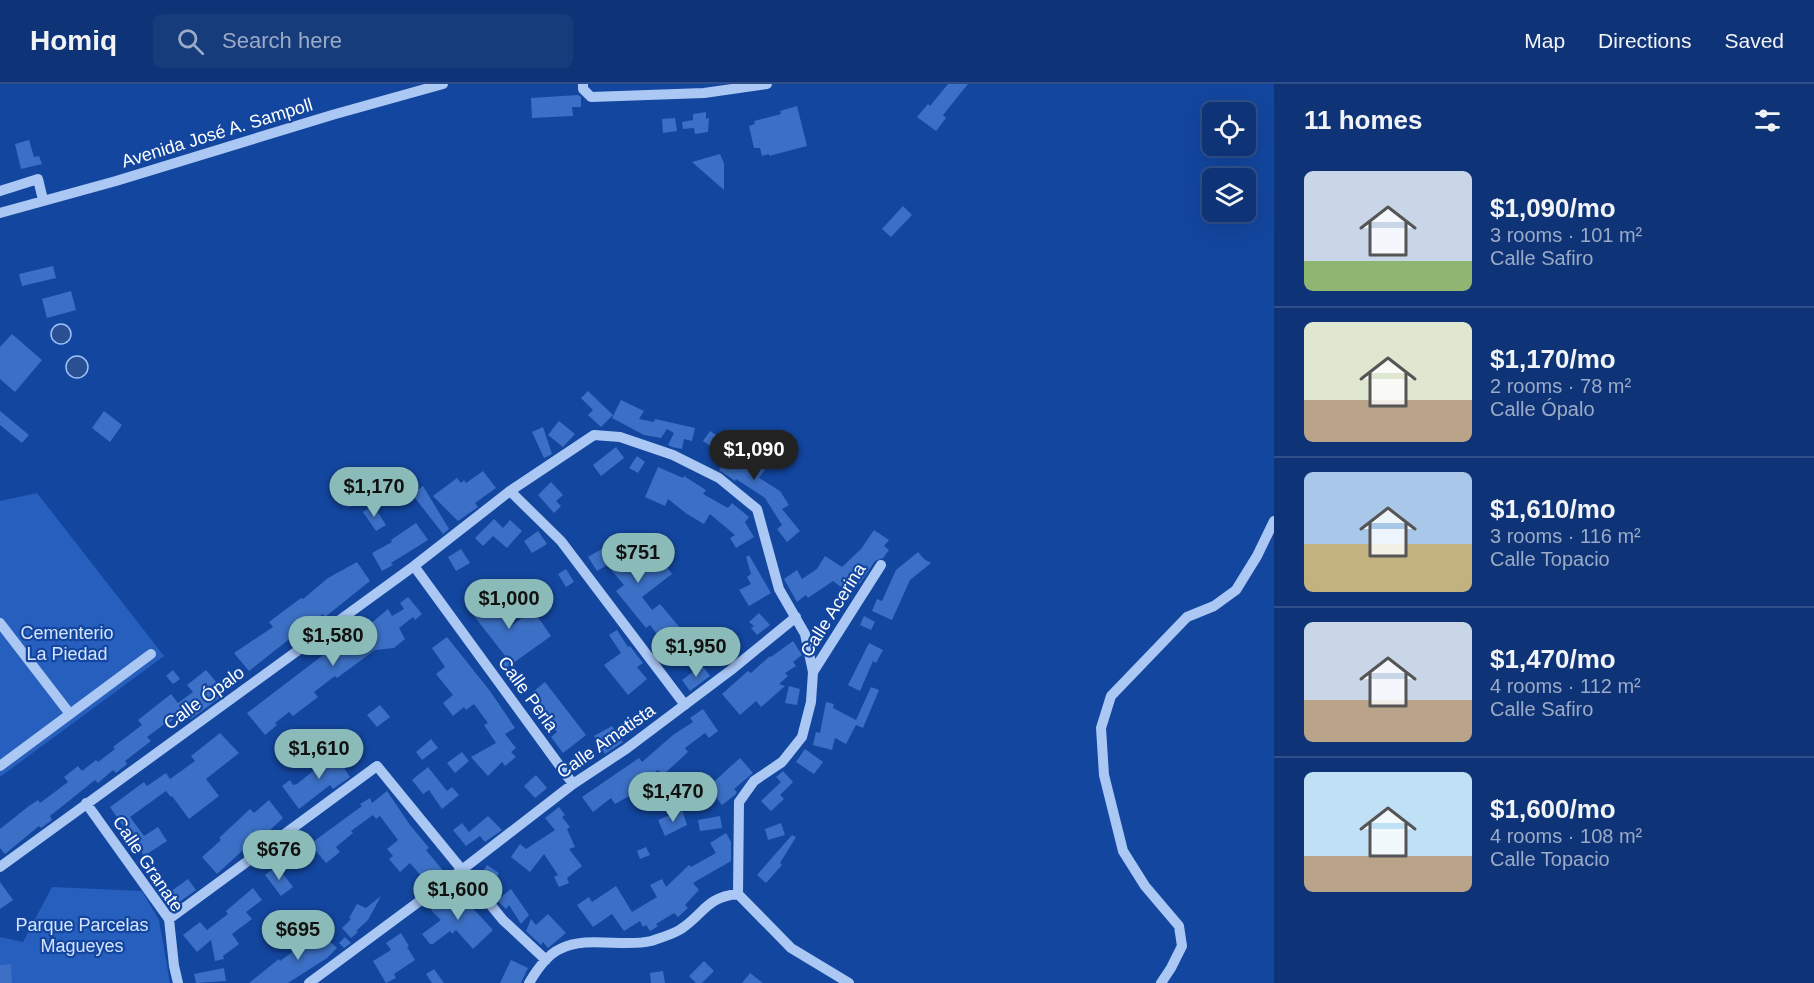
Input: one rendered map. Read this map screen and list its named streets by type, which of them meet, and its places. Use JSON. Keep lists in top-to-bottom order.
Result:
{
  "streets": {
    "street": [
      "Avenida José A. Sampoll",
      "Calle Acerina",
      "Calle Perla",
      "Calle Ópalo",
      "Calle Amatista",
      "Calle Granate"
    ]
  },
  "crossings": [
    ["Calle Acerina", "Calle Ópalo"],
    ["Calle Perla", "Calle Ópalo"],
    ["Calle Perla", "Calle Amatista"],
    ["Calle Ópalo", "Calle Amatista"],
    ["Calle Ópalo", "Calle Granate"]
  ],
  "parks": ["Cementerio La Piedad", "Parque Parcelas Magueyes"],
  "page": {
    "header": "Homiq",
    "search": "Search here",
    "nav": ["Map", "Directions", "Saved"],
    "heading": "11 homes",
    "list": [
      {
        "name": "$1,090/mo",
        "note": "3 rooms · 101 m² · Calle Safiro"
      },
      {
        "name": "$1,170/mo",
        "note": "2 rooms · 78 m² · Calle Ópalo"
      },
      {
        "name": "$1,610/mo",
        "note": "3 rooms · 116 m² · Calle Topacio"
      },
      {
        "name": "$1,470/mo",
        "note": "4 rooms · 112 m² · Calle Safiro"
      },
      {
        "name": "$1,600/mo",
        "note": "4 rooms · 108 m² · Calle Topacio"
      }
    ],
    "price": [
      "$1,090",
      "$1,170",
      "$751",
      "$1,000",
      "$1,580",
      "$1,950",
      "$1,610",
      "$1,470",
      "$676",
      "$1,600",
      "$695"
    ]
  }
}
